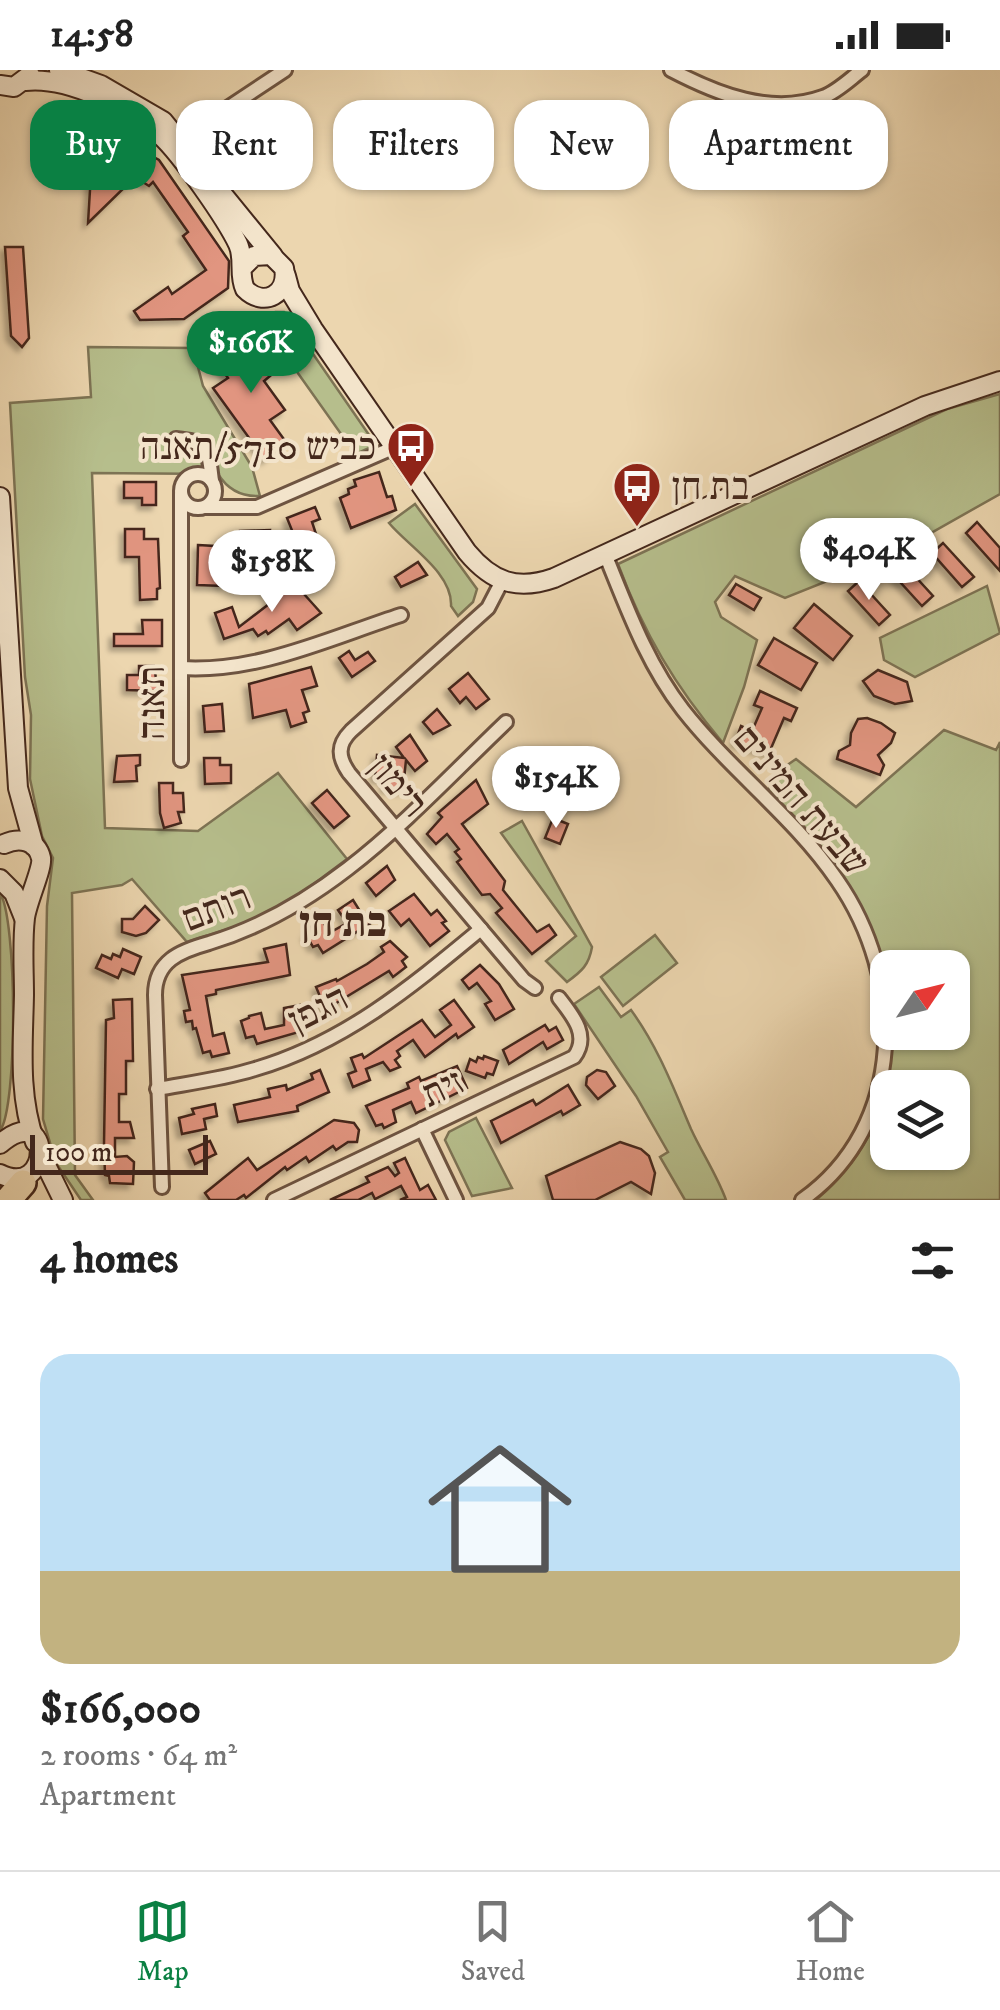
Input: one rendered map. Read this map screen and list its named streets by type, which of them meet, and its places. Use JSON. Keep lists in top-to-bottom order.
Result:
{
  "streets": {
    "street": [
      "תאנה",
      "רימון",
      "שבעת המינים",
      "רותם",
      "הגפן",
      "זית"
    ]
  },
  "crossings": [
    ["רימון", "רותם"],
    ["רימון", "הגפן"],
    ["רותם", "הגפן"]
  ],
  "districts": ["בת חן"],
  "places": {
    "bus stop": ["כביש 5710/תאנה", "בת חן"]
  },
  "scale_bar": "100 m",
  "north": "top right",
  "page": {
    "status": "14:58",
    "chip": [
      "Buy",
      "Rent",
      "Filters",
      "New",
      "Apartment"
    ],
    "price": [
      "$166K",
      "$404K",
      "$158K",
      "$154K"
    ],
    "scale": "100 m",
    "heading": "4 homes",
    "list": [
      {
        "name": "$166,000",
        "note": "2 rooms · 64 m² · Apartment"
      }
    ],
    "tabs": ["Map", "Saved", "Home"]
  }
}
